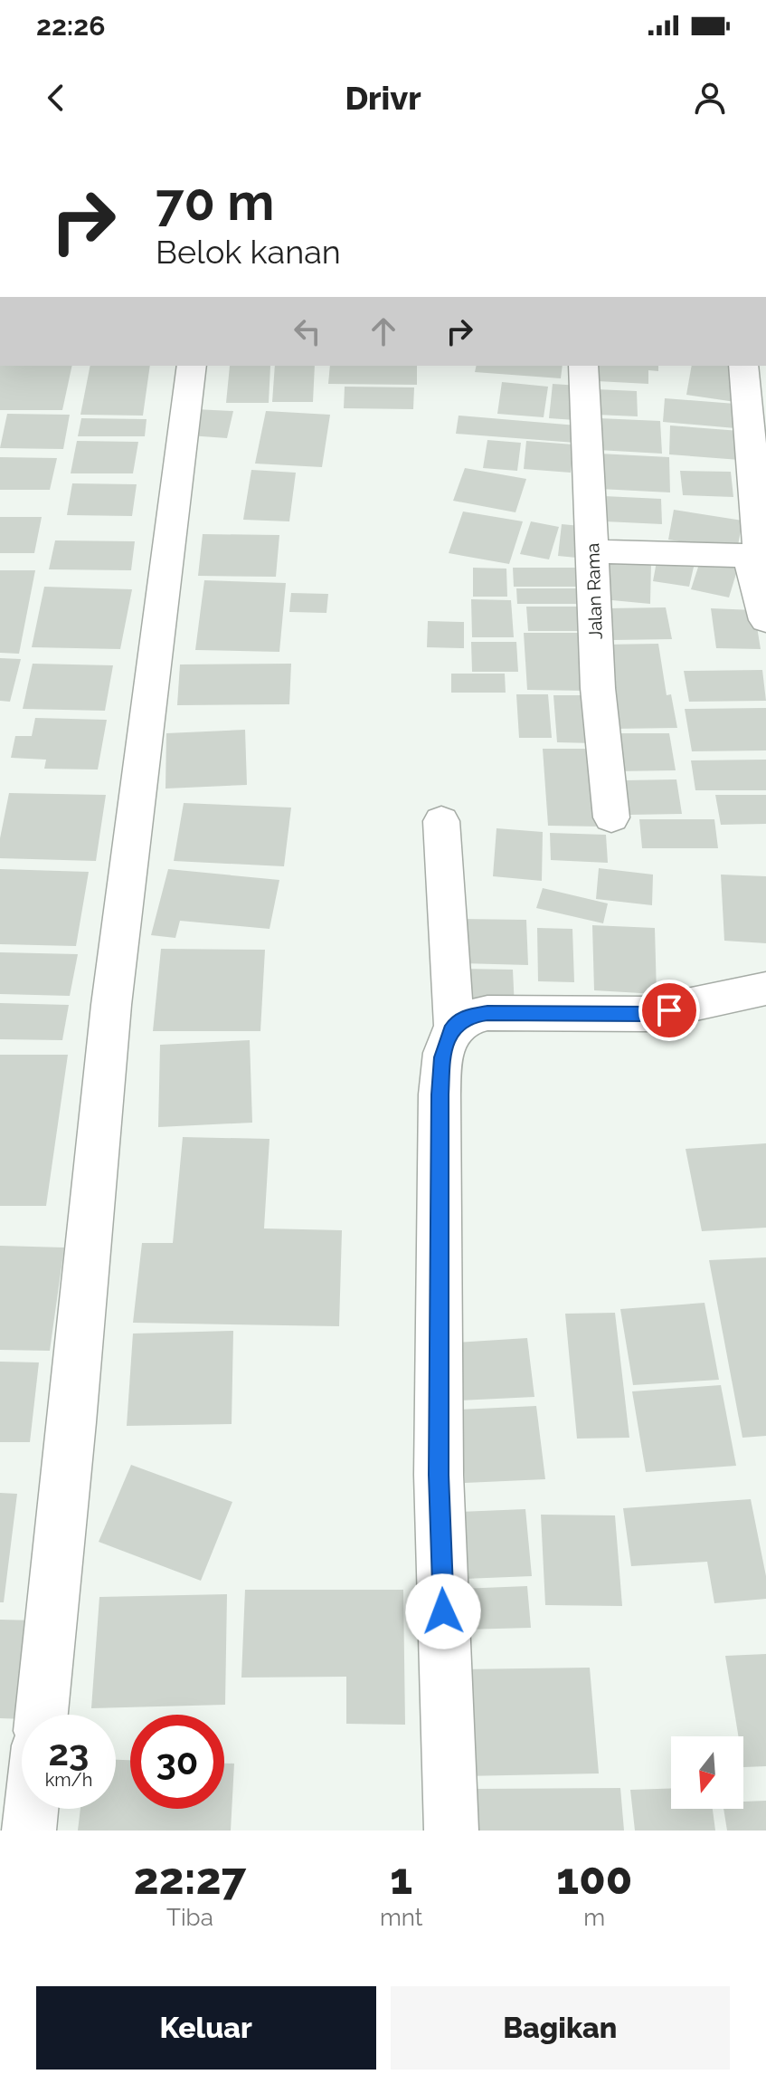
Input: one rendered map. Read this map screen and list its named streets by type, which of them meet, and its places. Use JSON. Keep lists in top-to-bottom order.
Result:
{
  "streets": {
    "street": ["Jalan Rama"]
  },
  "north": "bottom",
  "page": {
    "status": "22:26",
    "header": "Drivr",
    "turn": ["70 m", "Belok kanan"],
    "speed": "23 km/h",
    "limit": "30",
    "eta": [
      "22:27",
      "Tiba",
      "1",
      "mnt",
      "100",
      "m"
    ],
    "buttons": ["Keluar", "Bagikan"]
  }
}
